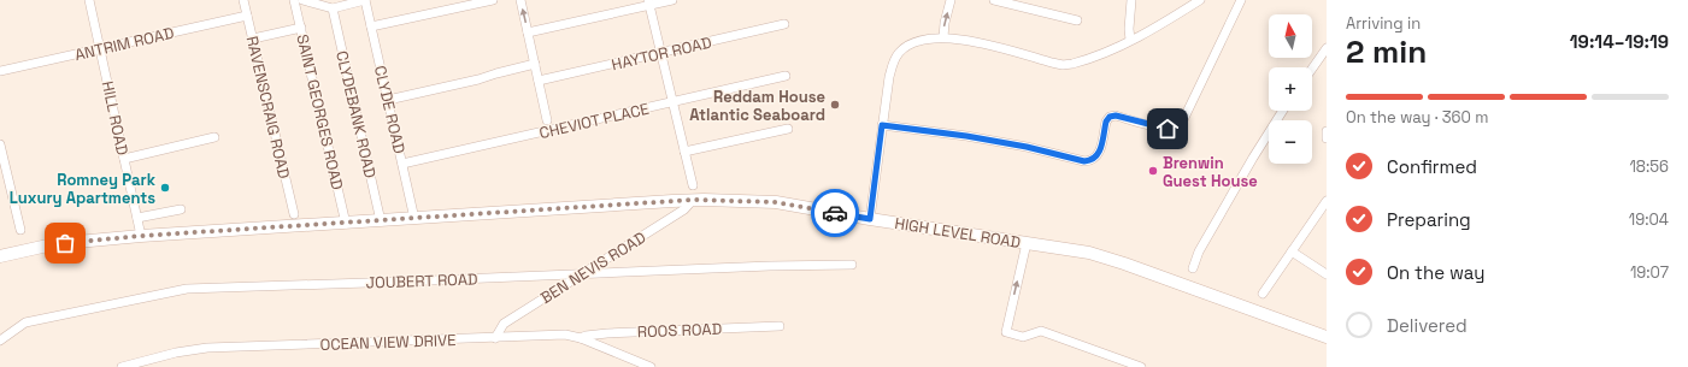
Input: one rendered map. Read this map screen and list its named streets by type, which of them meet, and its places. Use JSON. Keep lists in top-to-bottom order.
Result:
{
  "streets": {
    "street": [
      "ANTRIM ROAD",
      "HAYTOR ROAD",
      "RAVENSCRAIG ROAD",
      "CLYDE ROAD",
      "SAINT GEORGES ROAD",
      "CLYDEBANK ROAD",
      "HILL ROAD",
      "CHEVIOT PLACE",
      "HIGH LEVEL ROAD",
      "BEN NEVIS ROAD",
      "JOUBERT ROAD",
      "ROOS ROAD",
      "OCEAN VIEW DRIVE"
    ]
  },
  "crossings": [
    ["ANTRIM ROAD", "RAVENSCRAIG ROAD"],
    ["ANTRIM ROAD", "HILL ROAD"],
    ["CLYDE ROAD", "CHEVIOT PLACE"],
    ["CLYDE ROAD", "HIGH LEVEL ROAD"],
    ["SAINT GEORGES ROAD", "HIGH LEVEL ROAD"],
    ["CLYDEBANK ROAD", "HIGH LEVEL ROAD"],
    ["HILL ROAD", "HIGH LEVEL ROAD"],
    ["HIGH LEVEL ROAD", "BEN NEVIS ROAD"],
    ["BEN NEVIS ROAD", "JOUBERT ROAD"],
    ["BEN NEVIS ROAD", "OCEAN VIEW DRIVE"],
    ["ROOS ROAD", "OCEAN VIEW DRIVE"]
  ],
  "places": ["Reddam House Atlantic Seaboard", "Brenwin Guest House", "Romney Park Luxury Apartments"],
  "north": "top",
  "page": {
    "heading": ["2 min", "Arriving in", "19:14–19:19"],
    "map_buttons": ["+", "−"],
    "bar": "On the way · 360 m",
    "list": [
      ["Confirmed", "18:56"],
      ["Preparing", "19:04"],
      ["On the way", "19:07"],
      "Delivered"
    ]
  }
}
